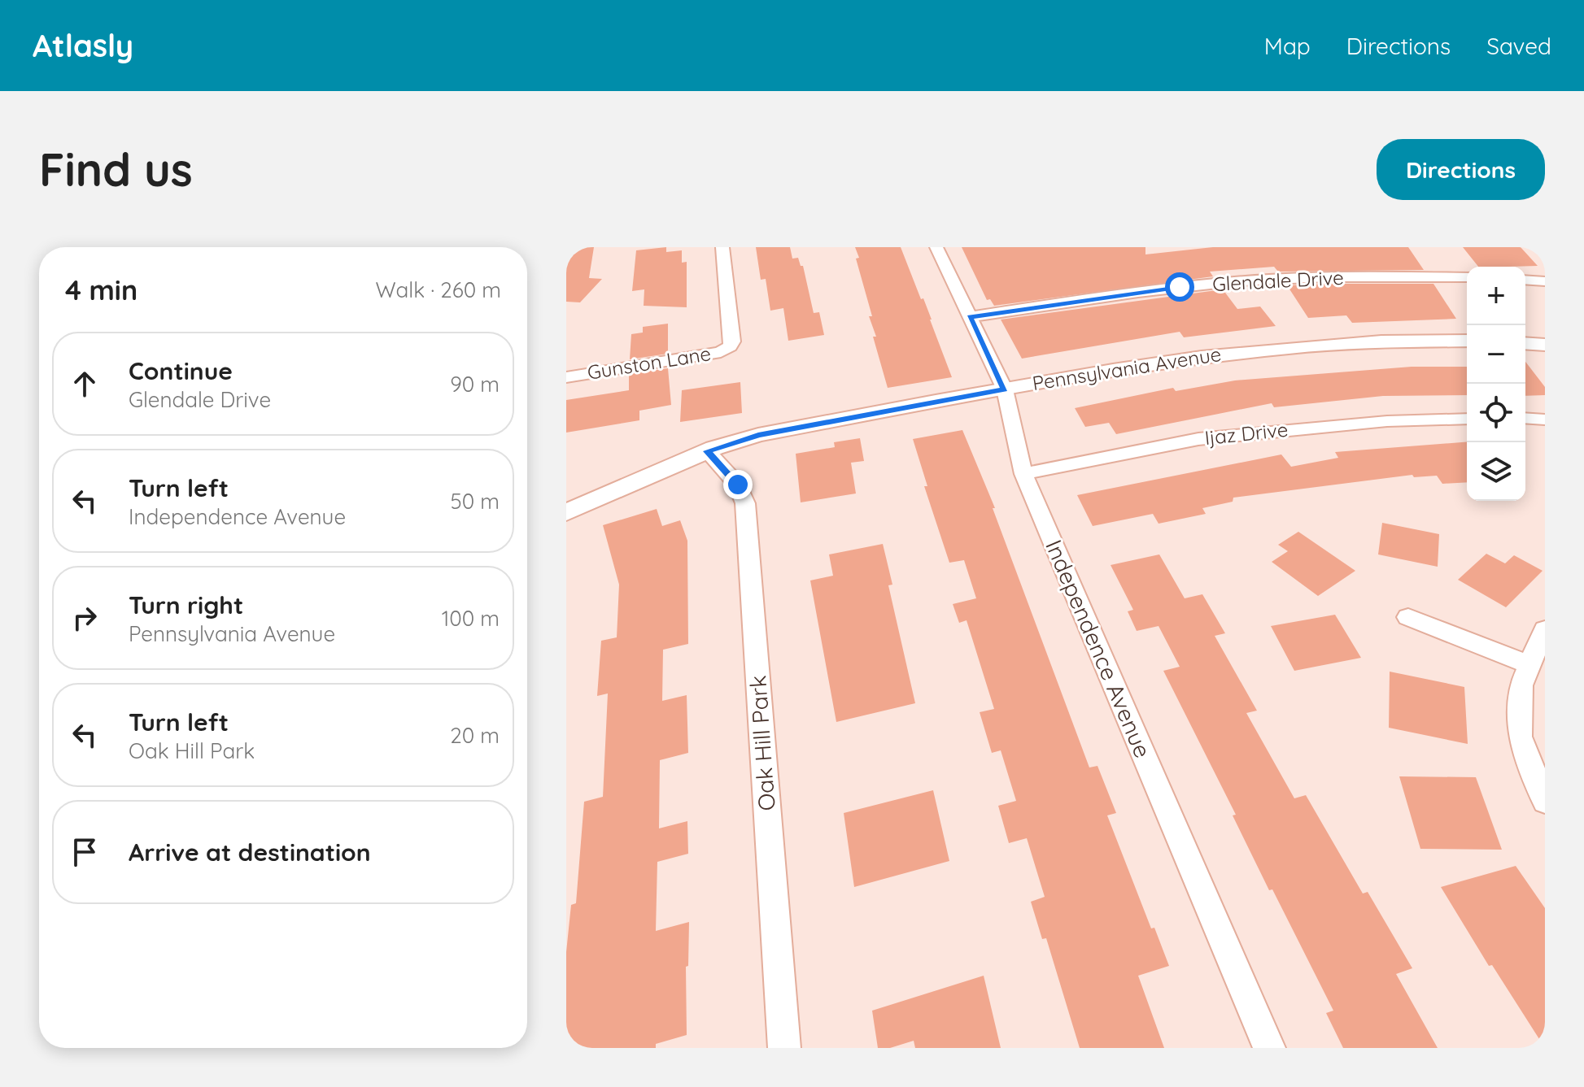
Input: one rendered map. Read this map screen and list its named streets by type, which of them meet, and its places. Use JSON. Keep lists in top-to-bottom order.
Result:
{
  "streets": {
    "street": [
      "Glendale Drive",
      "Gunston Lane",
      "Pennsylvania Avenue",
      "Ijaz Drive",
      "Independence Avenue",
      "Oak Hill Park"
    ]
  },
  "crossings": [
    ["Glendale Drive", "Independence Avenue"],
    ["Pennsylvania Avenue", "Independence Avenue"],
    ["Pennsylvania Avenue", "Oak Hill Park"],
    ["Ijaz Drive", "Independence Avenue"]
  ],
  "page": {
    "header": "Atlasly",
    "nav": ["Map", "Directions", "Saved"],
    "buttons": "Directions",
    "title": "Find us",
    "heading": ["4 min", "Walk · 260 m"],
    "map_buttons": ["+", "−"],
    "list": [
      ["Continue", "Glendale Drive", "90 m"],
      ["Turn left", "Independence Avenue", "50 m"],
      ["Turn right", "Pennsylvania Avenue", "100 m"],
      ["Turn left", "Oak Hill Park", "20 m"],
      "Arrive at destination"
    ]
  }
}
